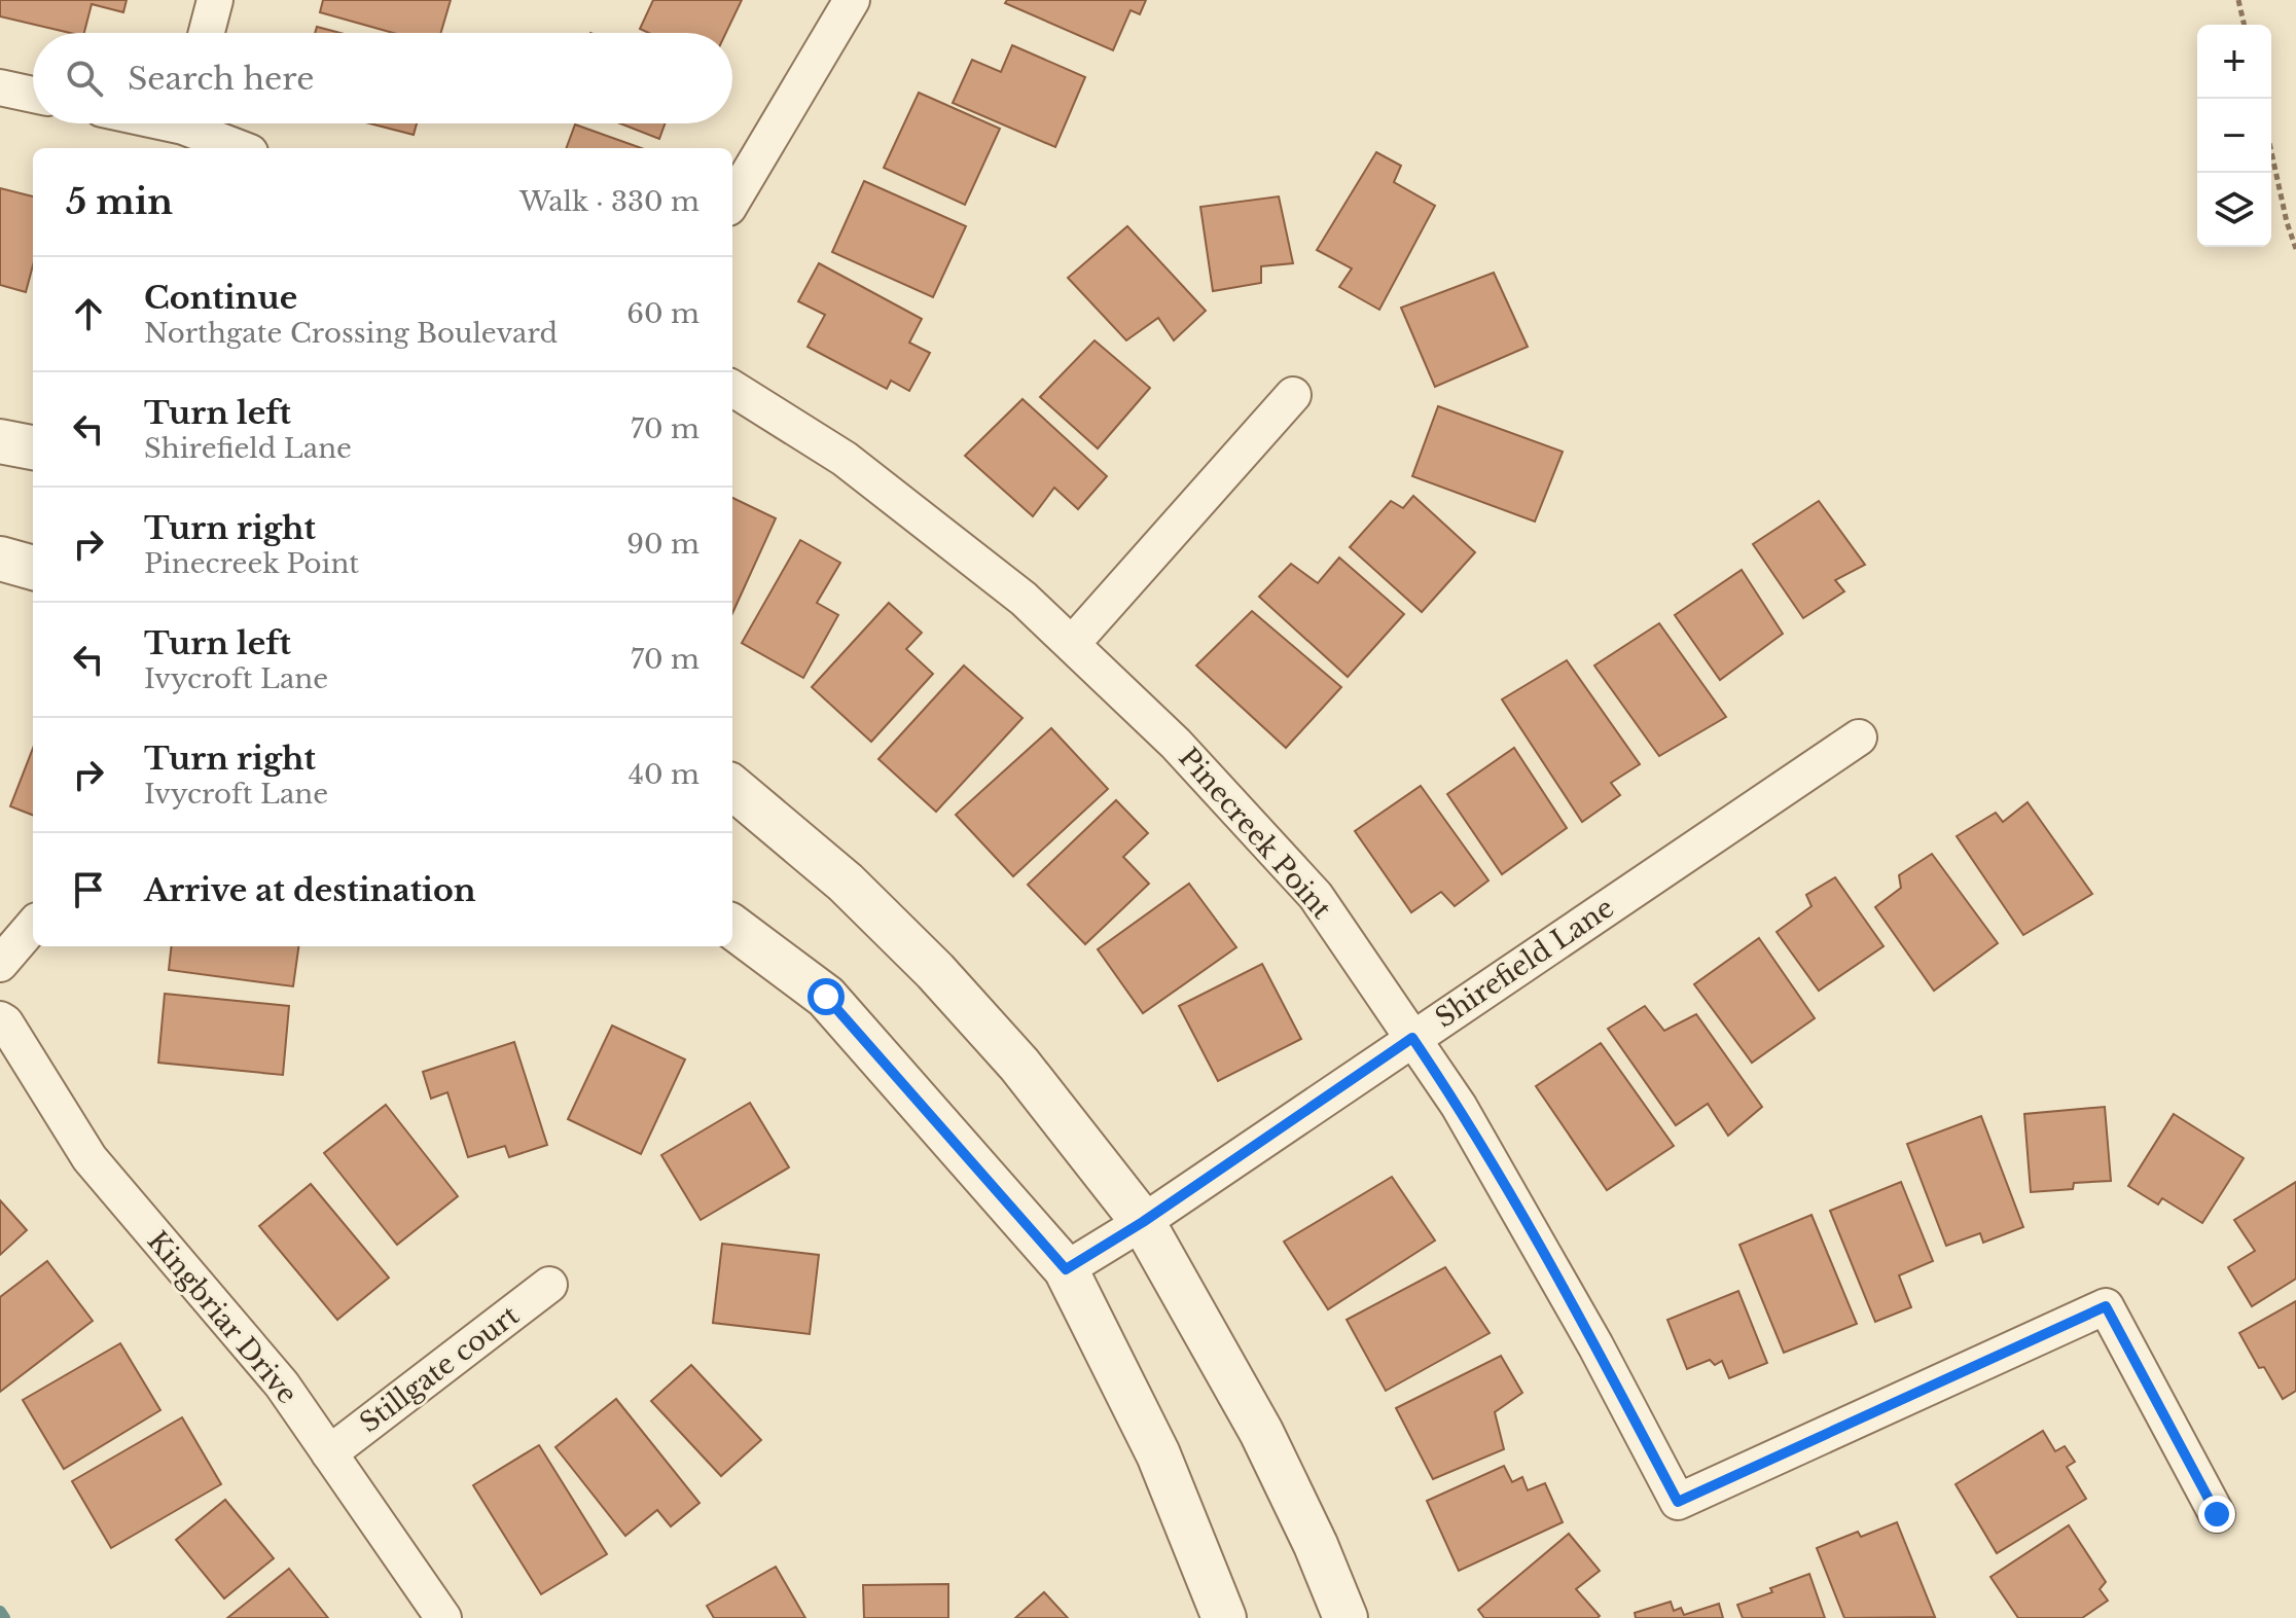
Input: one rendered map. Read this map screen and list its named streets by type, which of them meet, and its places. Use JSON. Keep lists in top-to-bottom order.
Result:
{
  "streets": {
    "street": [
      "Pinecreek Point",
      "Shirefield Lane",
      "Kingbriar Drive",
      "Stillgate court"
    ]
  },
  "crossings": [
    ["Pinecreek Point", "Shirefield Lane"],
    ["Kingbriar Drive", "Stillgate court"]
  ],
  "page": {
    "map_buttons": ["+", "−"],
    "search": "Search here",
    "heading": ["5 min", "Walk · 330 m"],
    "list": [
      ["Continue", "Northgate Crossing Boulevard", "60 m"],
      ["Turn left", "Shirefield Lane", "70 m"],
      ["Turn right", "Pinecreek Point", "90 m"],
      ["Turn left", "Ivycroft Lane", "70 m"],
      ["Turn right", "Ivycroft Lane", "40 m"],
      "Arrive at destination"
    ]
  }
}
